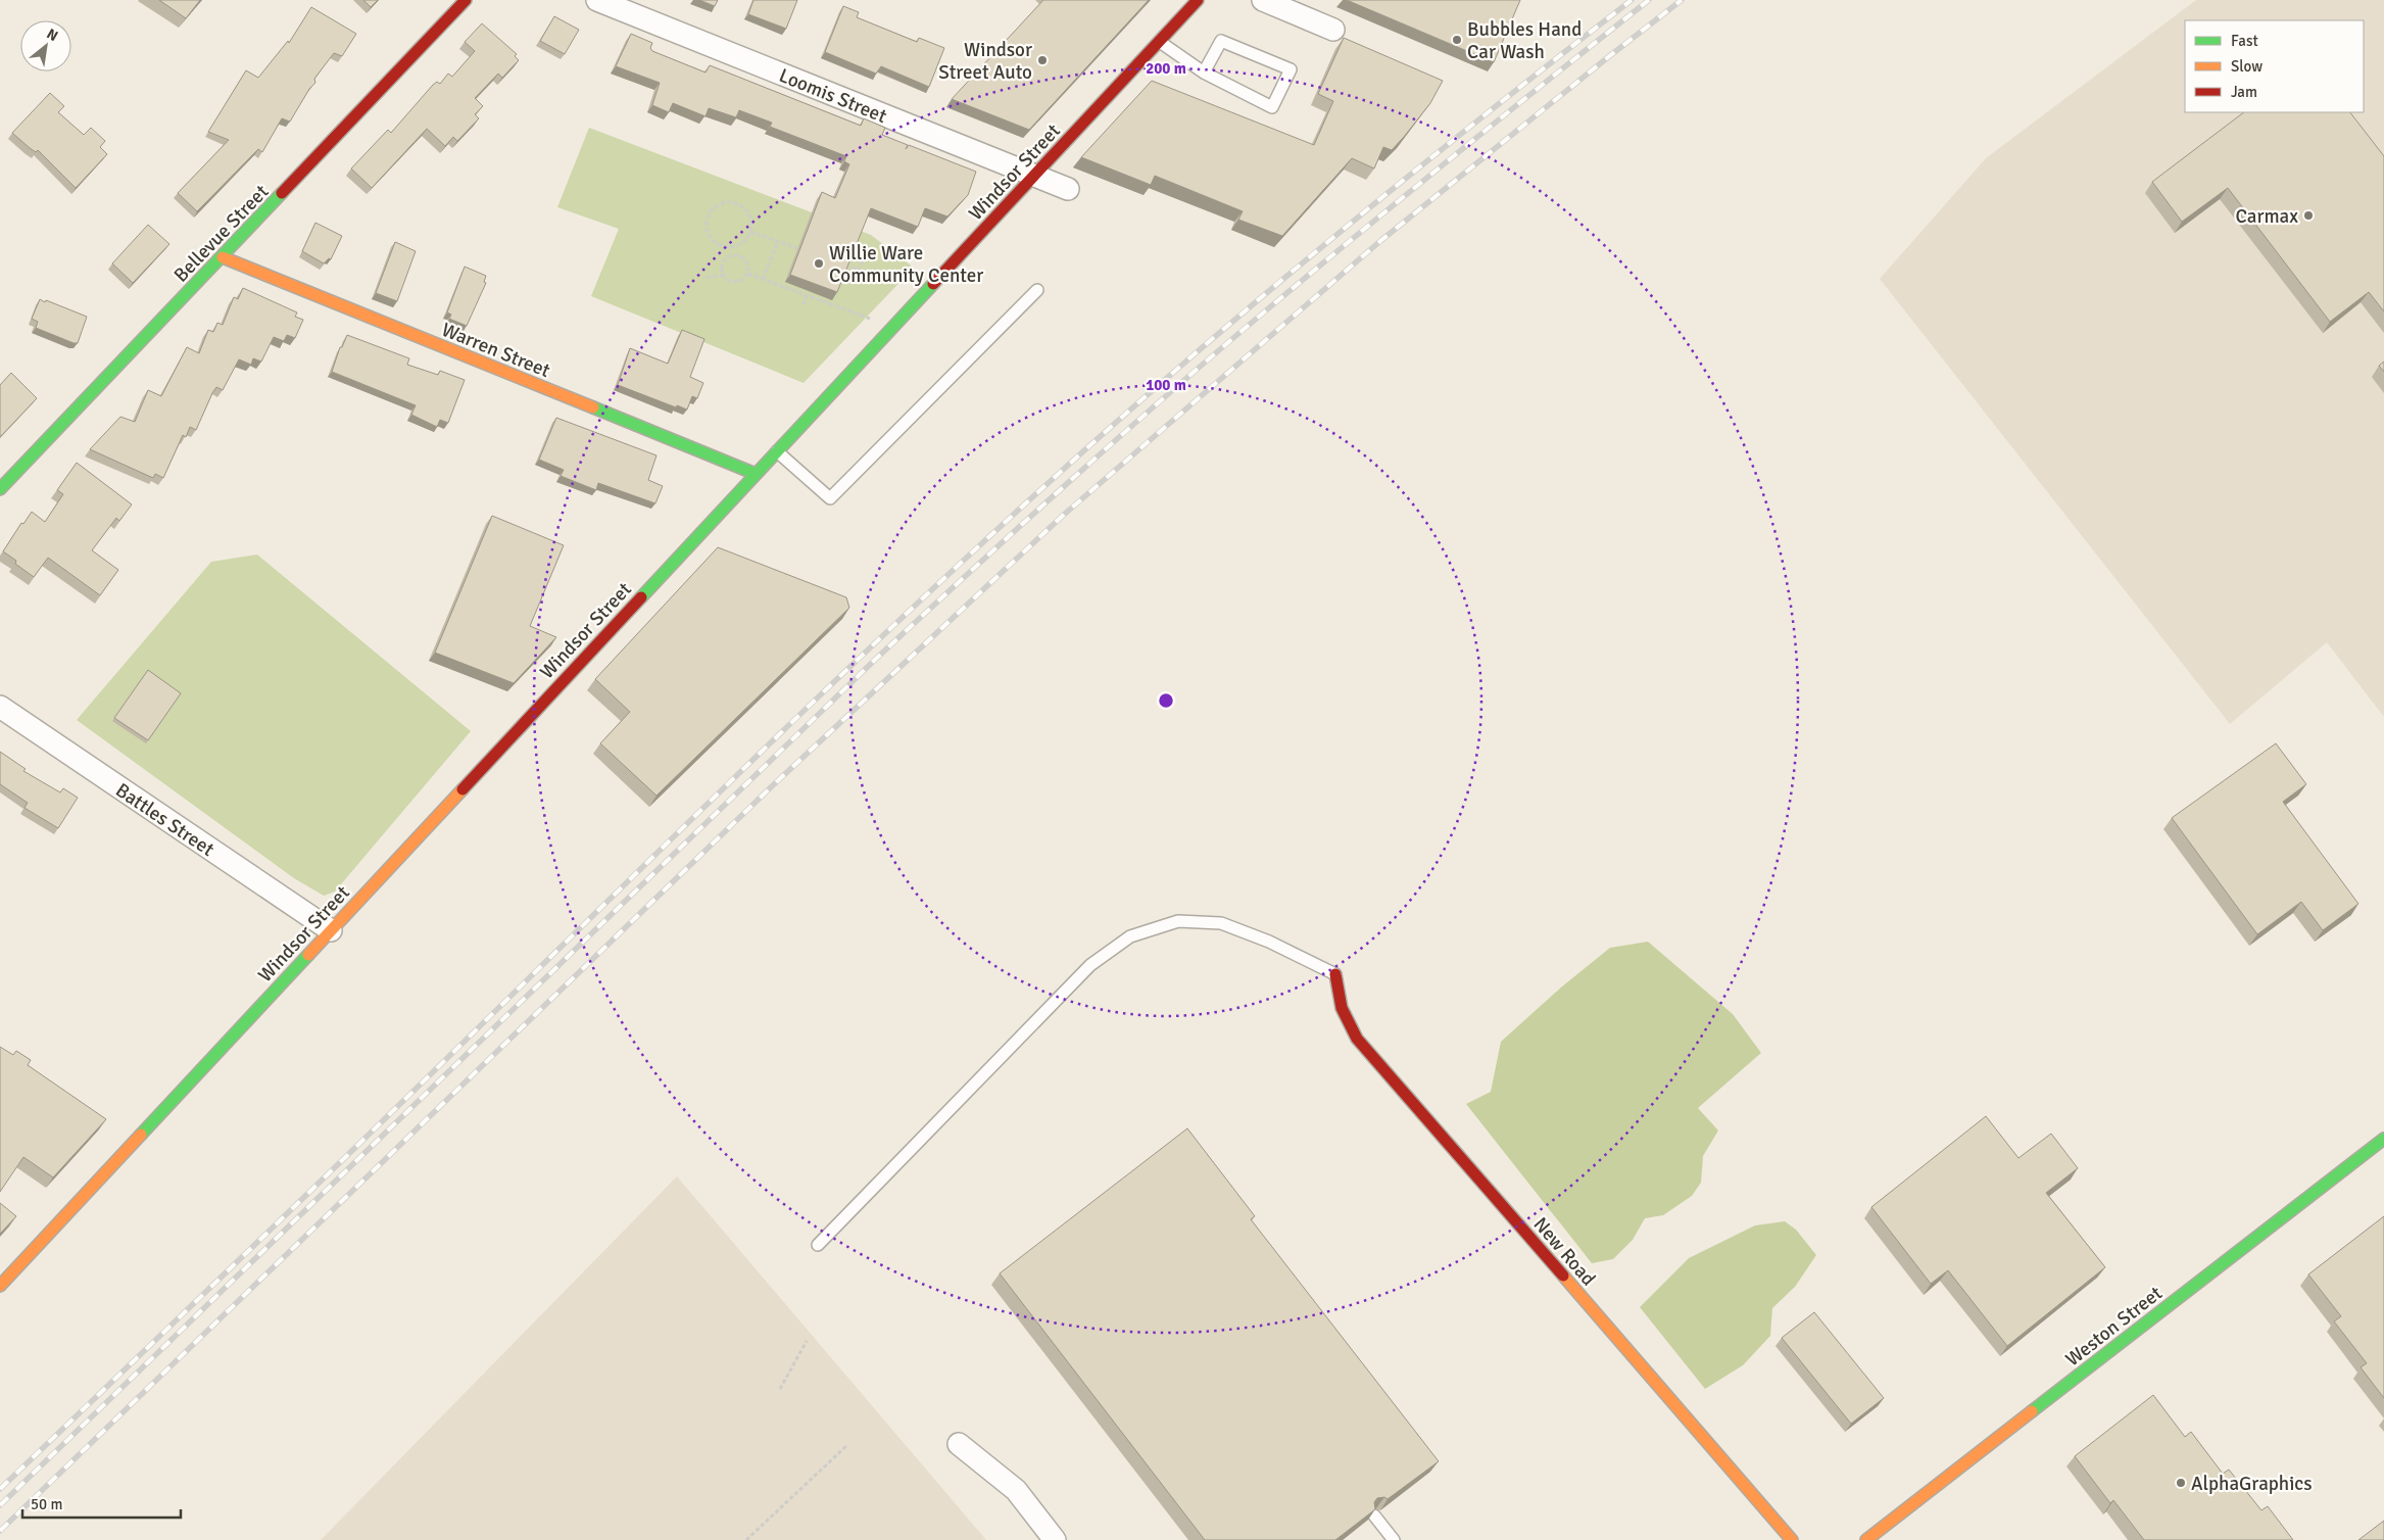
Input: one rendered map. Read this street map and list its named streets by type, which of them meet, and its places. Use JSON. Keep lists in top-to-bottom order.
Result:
{
  "streets": {
    "main road": [
      "Windsor Street",
      "Bellevue Street",
      "Warren Street",
      "New Road",
      "Weston Street"
    ],
    "street": ["Loomis Street", "Battles Street"]
  },
  "crossings": [
    ["Loomis Street", "Windsor Street"],
    ["Windsor Street", "Warren Street"],
    ["Windsor Street", "Battles Street"],
    ["Bellevue Street", "Warren Street"]
  ],
  "places": [
    "Bubbles Hand Car Wash",
    "Windsor Street Auto",
    "Carmax",
    "Willie Ware Community Center",
    "AlphaGraphics"
  ],
  "legend": ["Fast", "Slow", "Jam"],
  "scale_bar": "50 m",
  "north": "top right",
  "rings": ["200 m", "100 m"]
}
